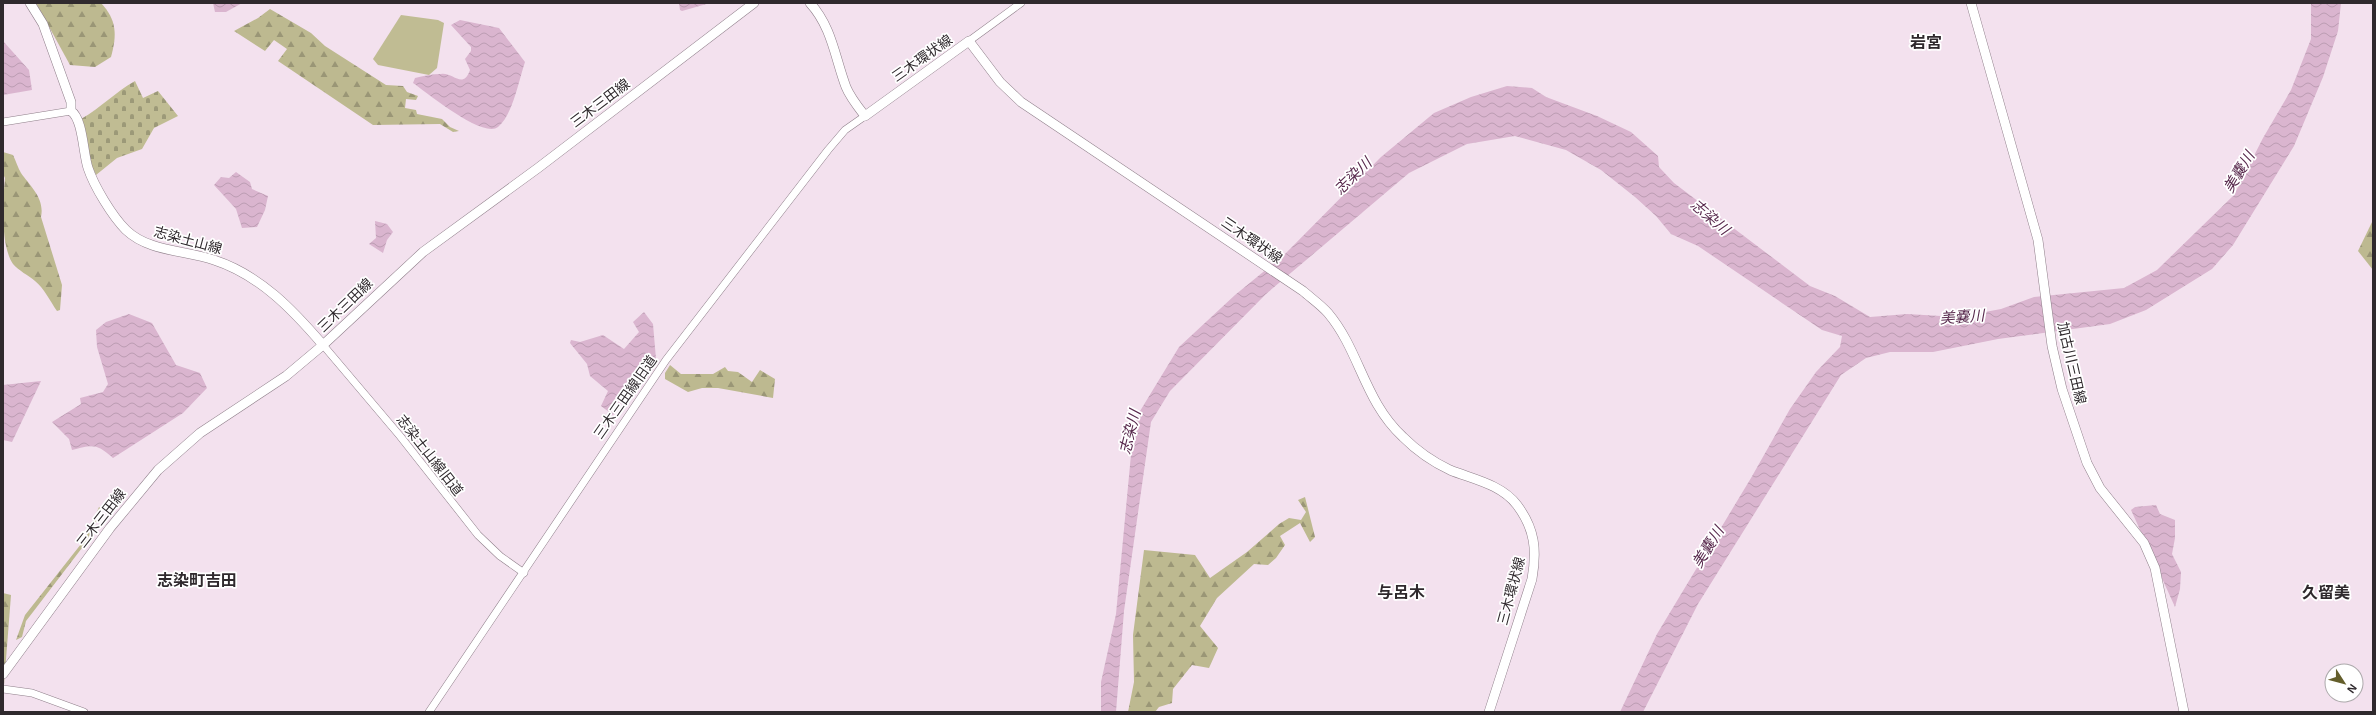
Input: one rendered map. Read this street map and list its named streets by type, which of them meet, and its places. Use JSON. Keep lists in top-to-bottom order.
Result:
{
  "streets": {
    "main road": [
      "三木環状線",
      "三木三田線",
      "志染土山線",
      "加古川三田線"
    ],
    "street": ["三木三田線旧道", "志染土山線旧道"]
  },
  "crossings": [
    ["三木環状線", "三木三田線旧道"],
    ["三木三田線", "志染土山線"],
    ["三木三田線", "志染土山線旧道"],
    ["志染土山線", "志染土山線旧道"],
    ["三木三田線旧道", "志染土山線旧道"]
  ],
  "districts": [
    "岩宮",
    "志染町吉田",
    "与呂木",
    "久留美"
  ],
  "water": ["美嚢川", "志染川"],
  "north": "bottom right"
}
